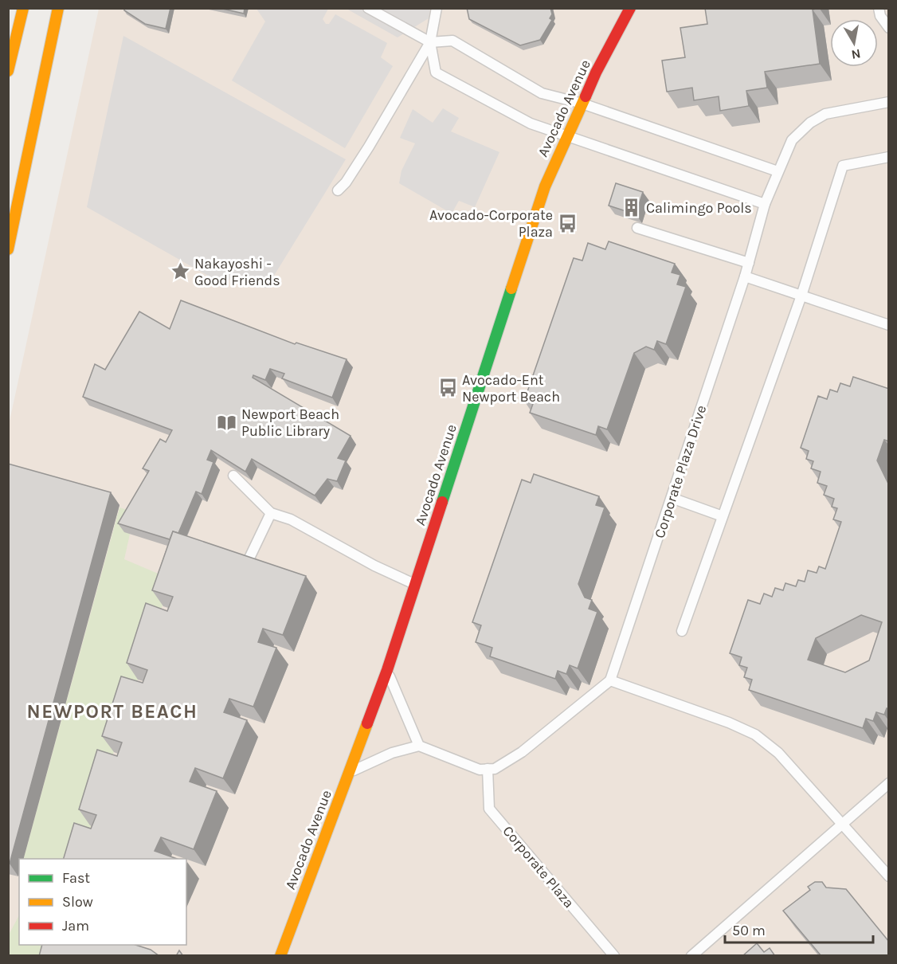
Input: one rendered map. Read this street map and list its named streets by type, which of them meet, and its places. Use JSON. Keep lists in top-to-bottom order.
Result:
{
  "streets": {
    "street": ["Avocado Avenue"],
    "lane": ["Corporate Plaza Drive", "Corporate Plaza"]
  },
  "districts": ["NEWPORT BEACH"],
  "places": {
    "building": ["Calimingo Pools"],
    "bus stop": ["Avocado-Corporate Plaza", "Avocado-Ent Newport Beach"],
    "place": ["Nakayoshi - Good Friends"],
    "library": ["Newport Beach Public Library"]
  },
  "legend": ["Fast", "Slow", "Jam"],
  "scale_bar": "50 m",
  "north": "bottom"
}
